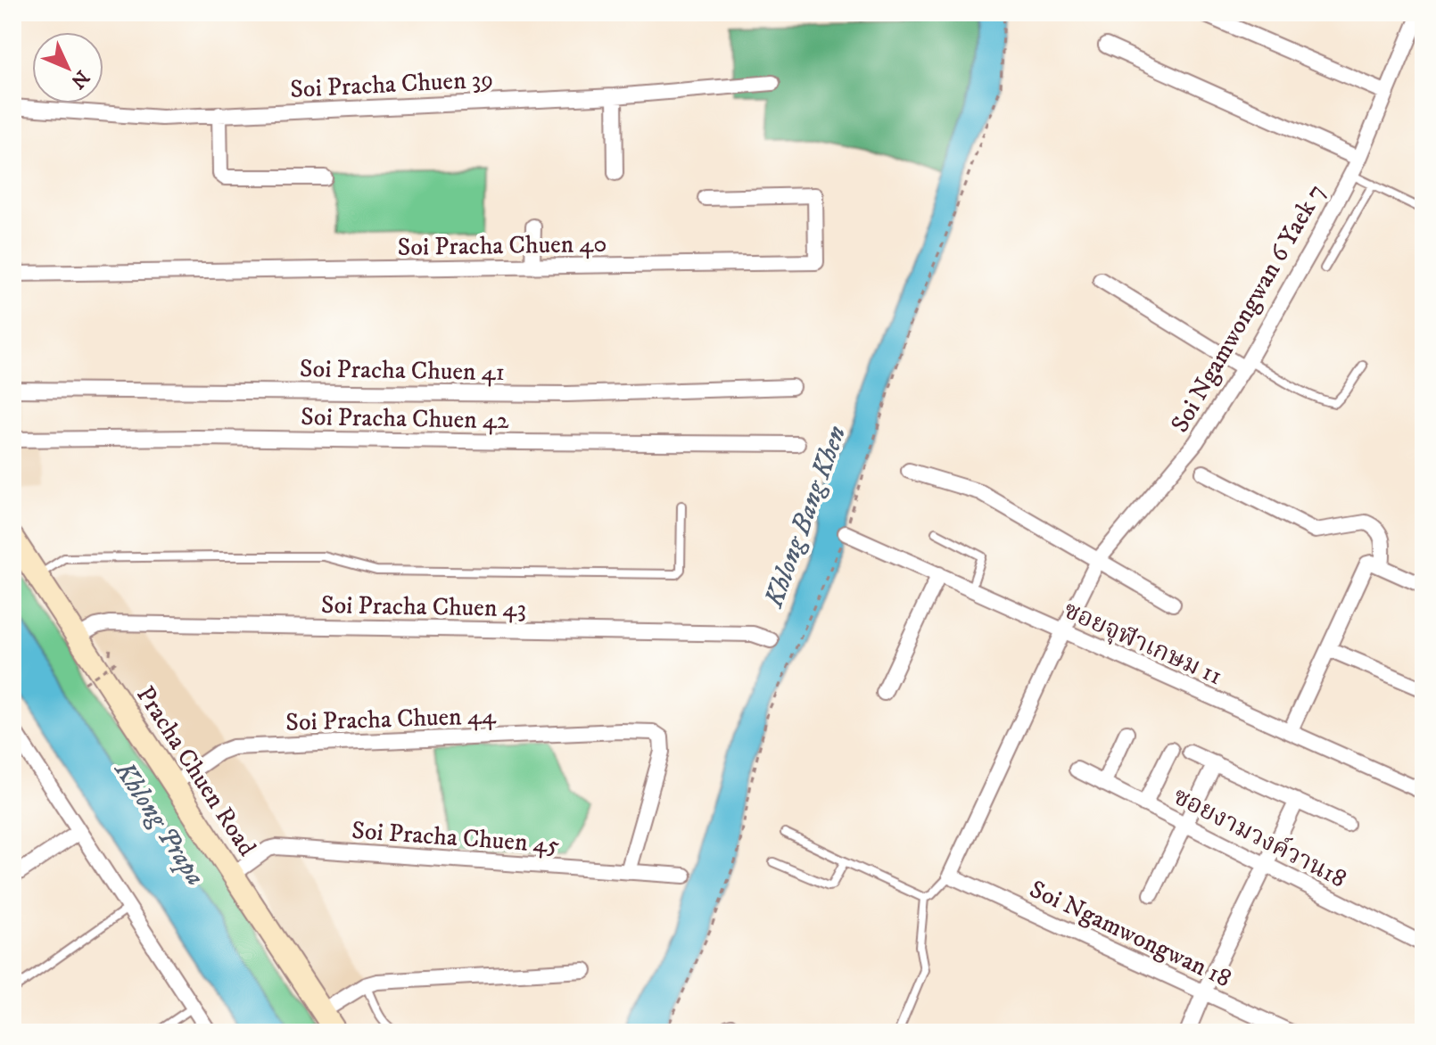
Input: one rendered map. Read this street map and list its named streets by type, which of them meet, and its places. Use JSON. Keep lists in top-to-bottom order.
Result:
{
  "streets": {
    "main road": ["Pracha Chuen Road"],
    "street": [
      "Soi Pracha Chuen 39",
      "Soi Pracha Chuen 40",
      "Soi Ngamwongwan 6 Yaek 7",
      "Soi Pracha Chuen 41",
      "Soi Pracha Chuen 42",
      "Soi Pracha Chuen 43",
      "ซอยจุฬาเกษม 11",
      "Soi Pracha Chuen 44",
      "Soi Pracha Chuen 45",
      "ซอยงามวงค์วาน18",
      "Soi Ngamwongwan 18"
    ]
  },
  "crossings": [
    ["Soi Ngamwongwan 6 Yaek 7", "ซอยจุฬาเกษม 11"],
    ["Soi Ngamwongwan 6 Yaek 7", "Soi Ngamwongwan 18"],
    ["Soi Pracha Chuen 43", "Pracha Chuen Road"],
    ["Soi Pracha Chuen 44", "Pracha Chuen Road"],
    ["Soi Pracha Chuen 44", "Soi Pracha Chuen 45"],
    ["Pracha Chuen Road", "Soi Pracha Chuen 45"]
  ],
  "water": ["Khlong Bang Khen", "Khlong Prapa"],
  "north": "bottom right"
}
